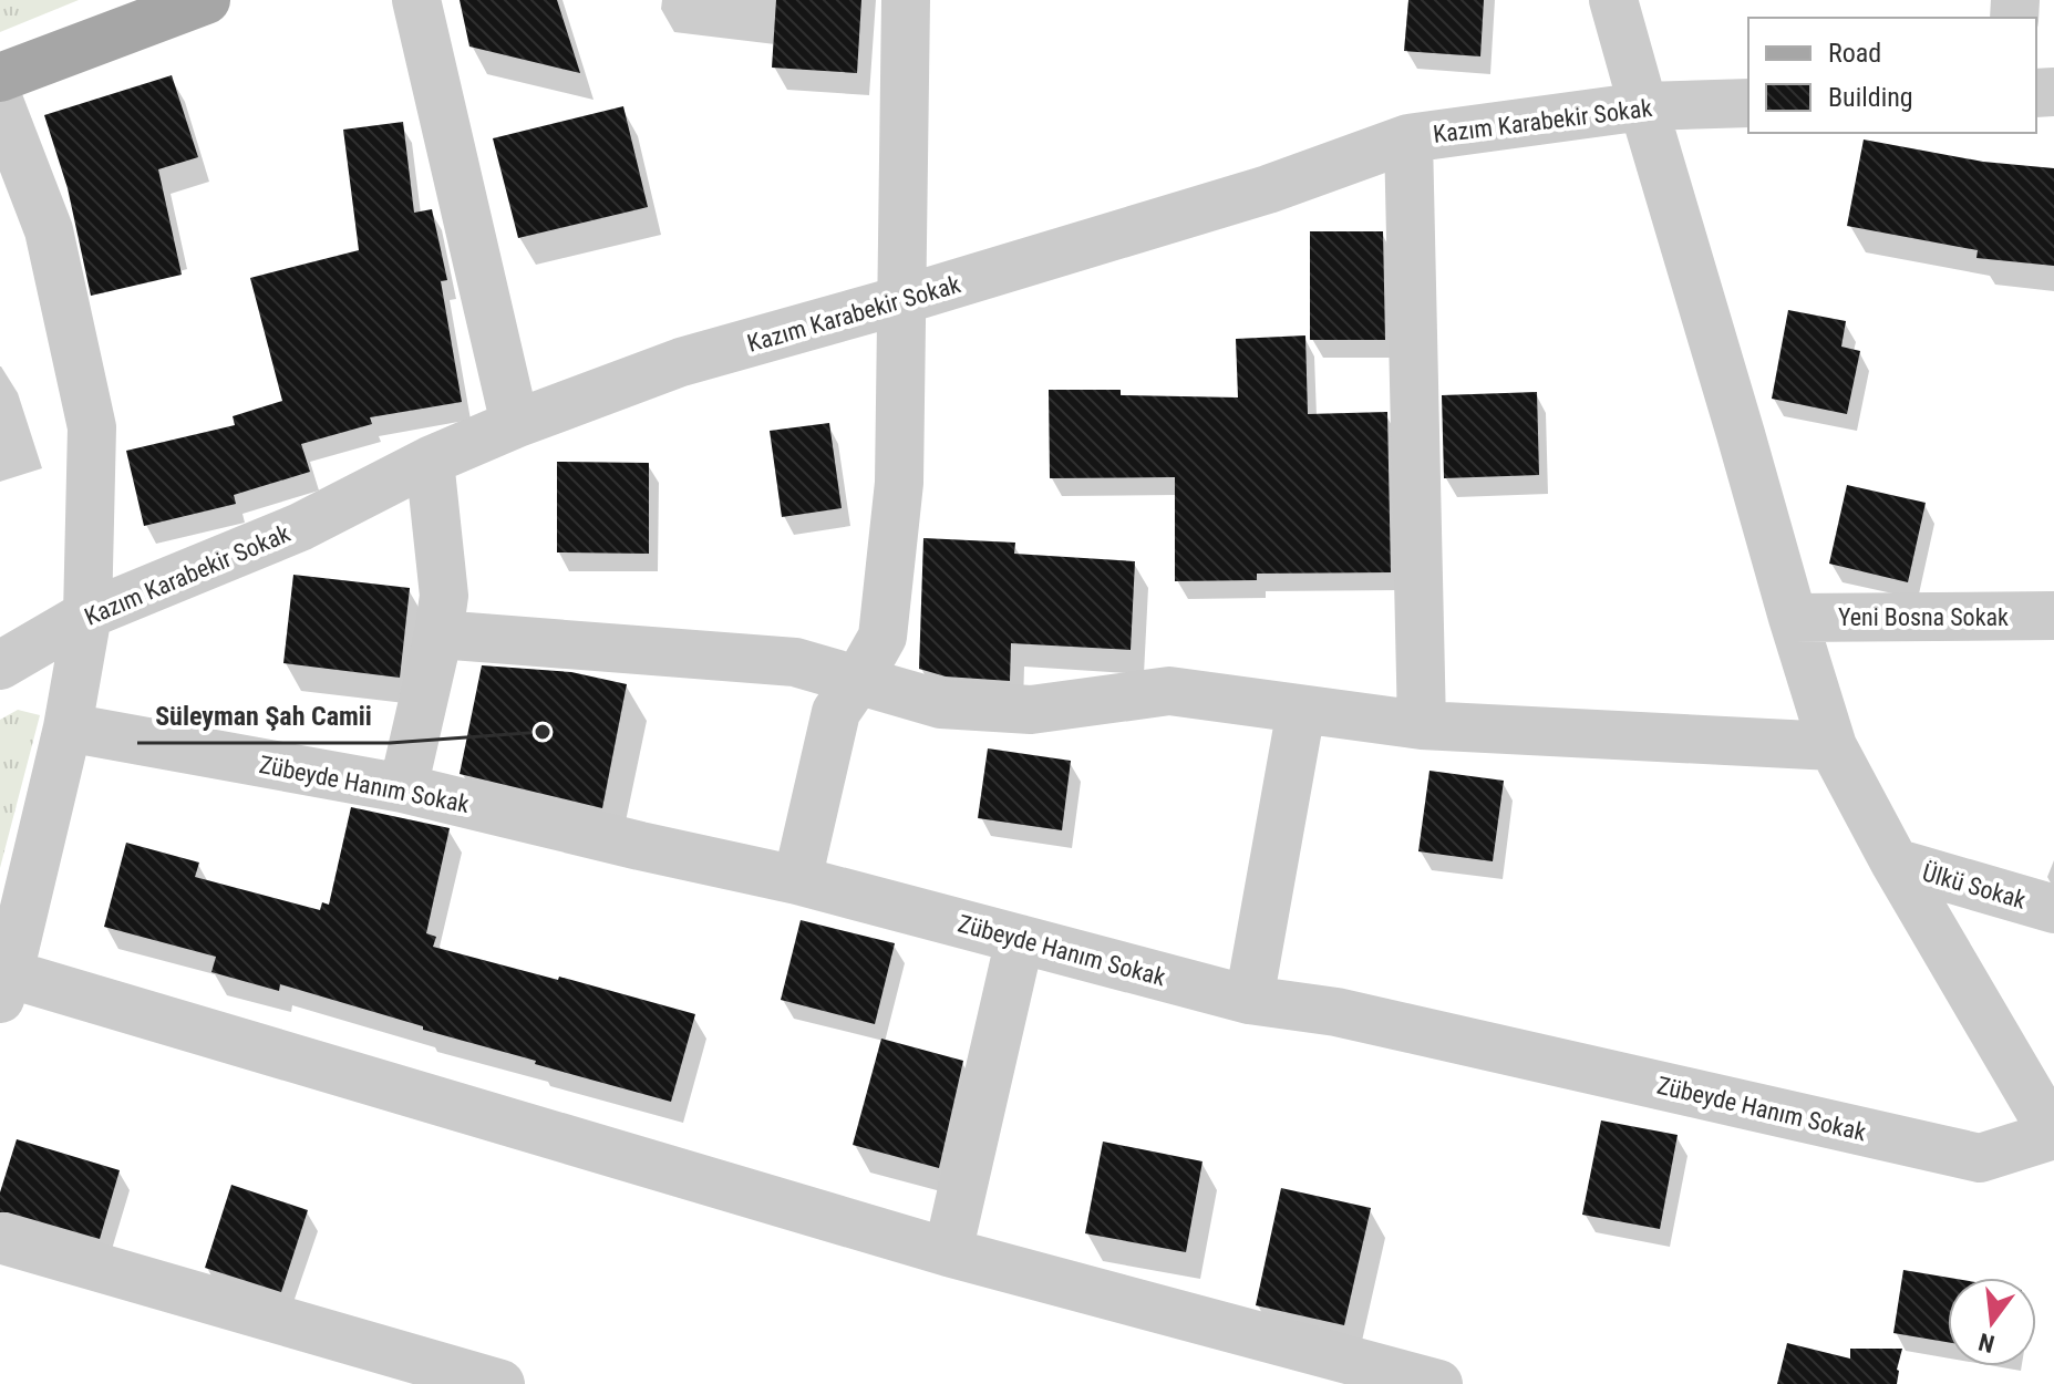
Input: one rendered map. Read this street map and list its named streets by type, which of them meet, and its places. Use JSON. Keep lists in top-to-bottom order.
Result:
{
  "streets": {
    "street": [
      "Kazım Karabekir Sokak",
      "Yeni Bosna Sokak",
      "Zübeyde Hanım Sokak",
      "Ülkü Sokak"
    ]
  },
  "places": ["Süleyman Şah Camii"],
  "legend": ["Road", "Building"],
  "north": "bottom"
}
